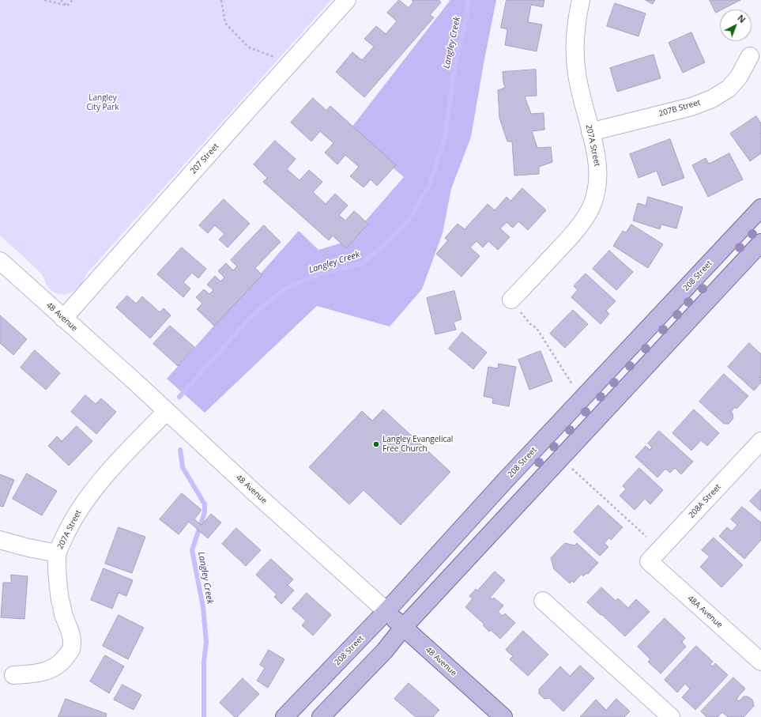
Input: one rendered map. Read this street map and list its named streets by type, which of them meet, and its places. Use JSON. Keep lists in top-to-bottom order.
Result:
{
  "streets": {
    "main road": ["208 Street", "48 Avenue"],
    "street": [
      "207B Street",
      "207A Street",
      "207 Street",
      "208A Street",
      "48A Avenue"
    ]
  },
  "crossings": [
    ["207B Street", "207A Street"],
    ["207A Street", "48 Avenue"],
    ["207 Street", "48 Avenue"],
    ["208 Street", "48 Avenue"],
    ["208A Street", "48A Avenue"]
  ],
  "water": ["Langley Creek"],
  "parks": ["Langley City Park"],
  "places": ["Langley Evangelical Free Church"],
  "north": "top right"
}
